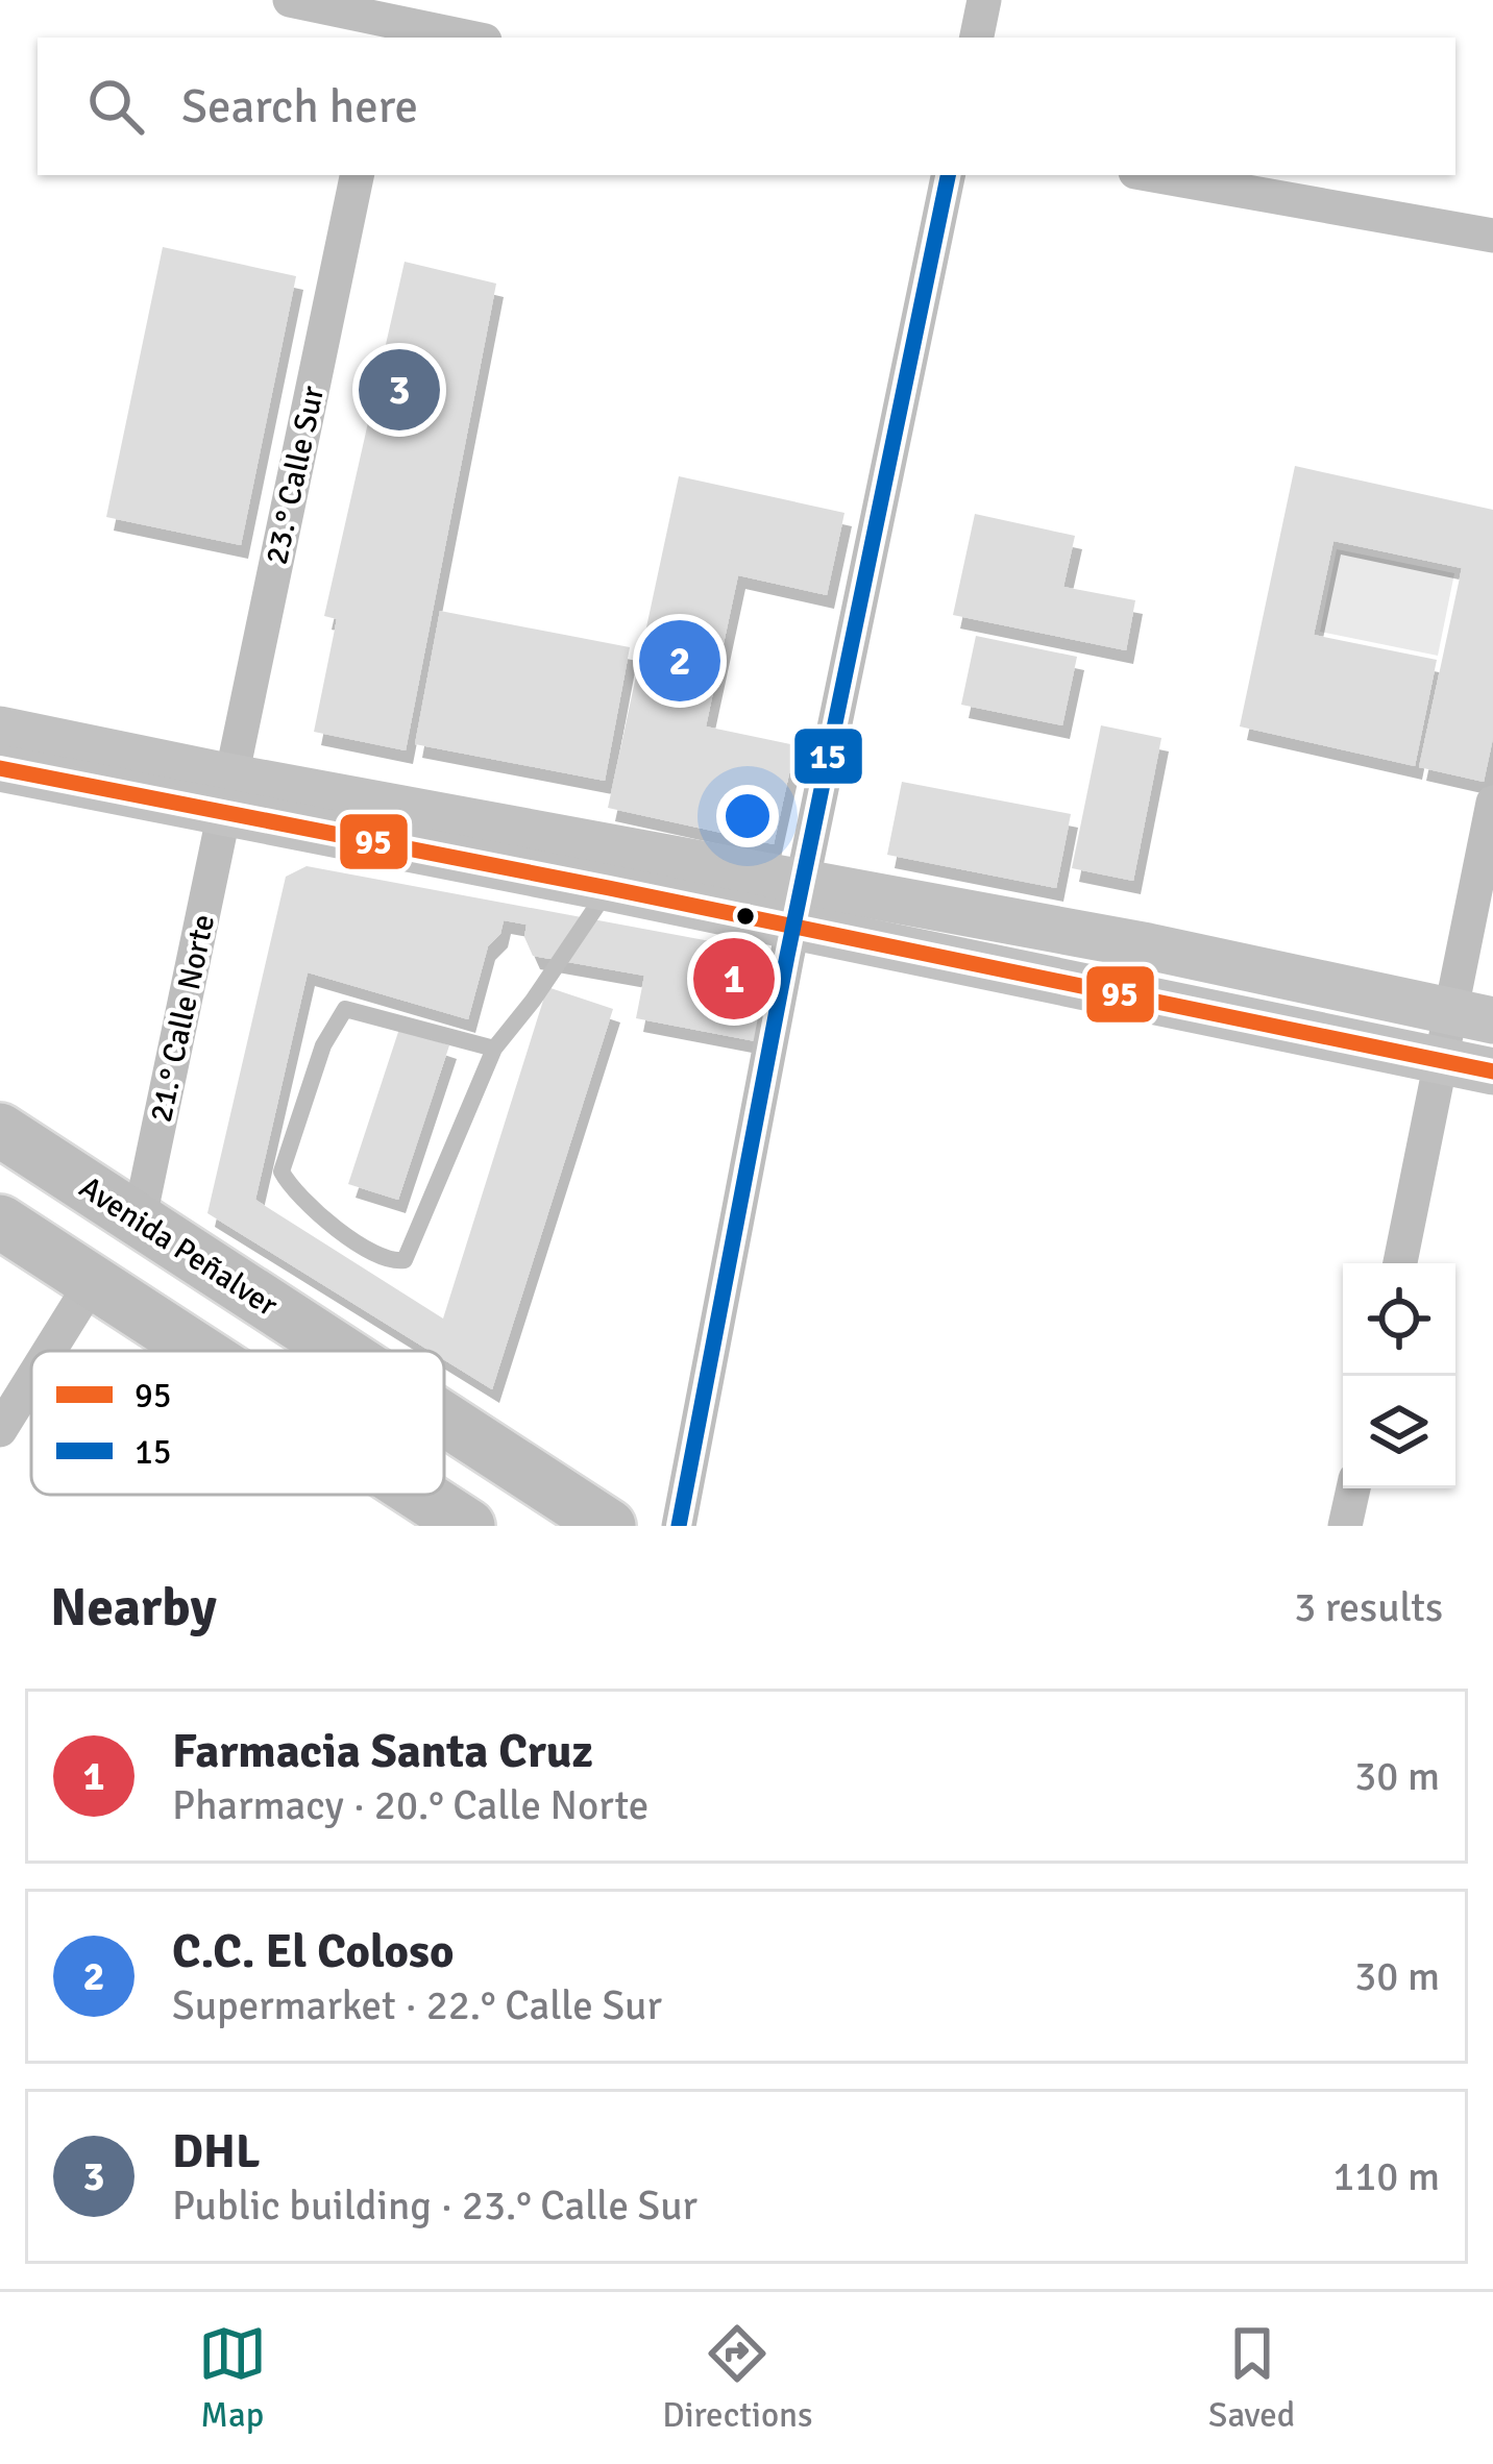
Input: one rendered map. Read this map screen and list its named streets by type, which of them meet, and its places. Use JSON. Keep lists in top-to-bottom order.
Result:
{
  "streets": {
    "main road": ["Avenida Peñalver"],
    "street": ["23.° Calle Sur", "21.° Calle Norte"]
  },
  "crossings": [
    ["23.° Calle Sur", "21.° Calle Norte"],
    ["21.° Calle Norte", "Avenida Peñalver"]
  ],
  "lines": ["transit line 15", "transit line 95"],
  "legend": ["95", "15"],
  "page": {
    "search": "Search here",
    "pins": ["3", "2", "1"],
    "heading": ["Nearby", "3 results"],
    "list": [
      {
        "mark": "1",
        "name": "Farmacia Santa Cruz",
        "note": "Pharmacy · 20.° Calle Norte",
        "value": "30 m"
      },
      {
        "mark": "2",
        "name": "C.C. El Coloso",
        "note": "Supermarket · 22.° Calle Sur",
        "value": "30 m"
      },
      {
        "mark": "3",
        "name": "DHL",
        "note": "Public building · 23.° Calle Sur",
        "value": "110 m"
      }
    ],
    "nav": ["Map", "Directions", "Saved"]
  }
}
